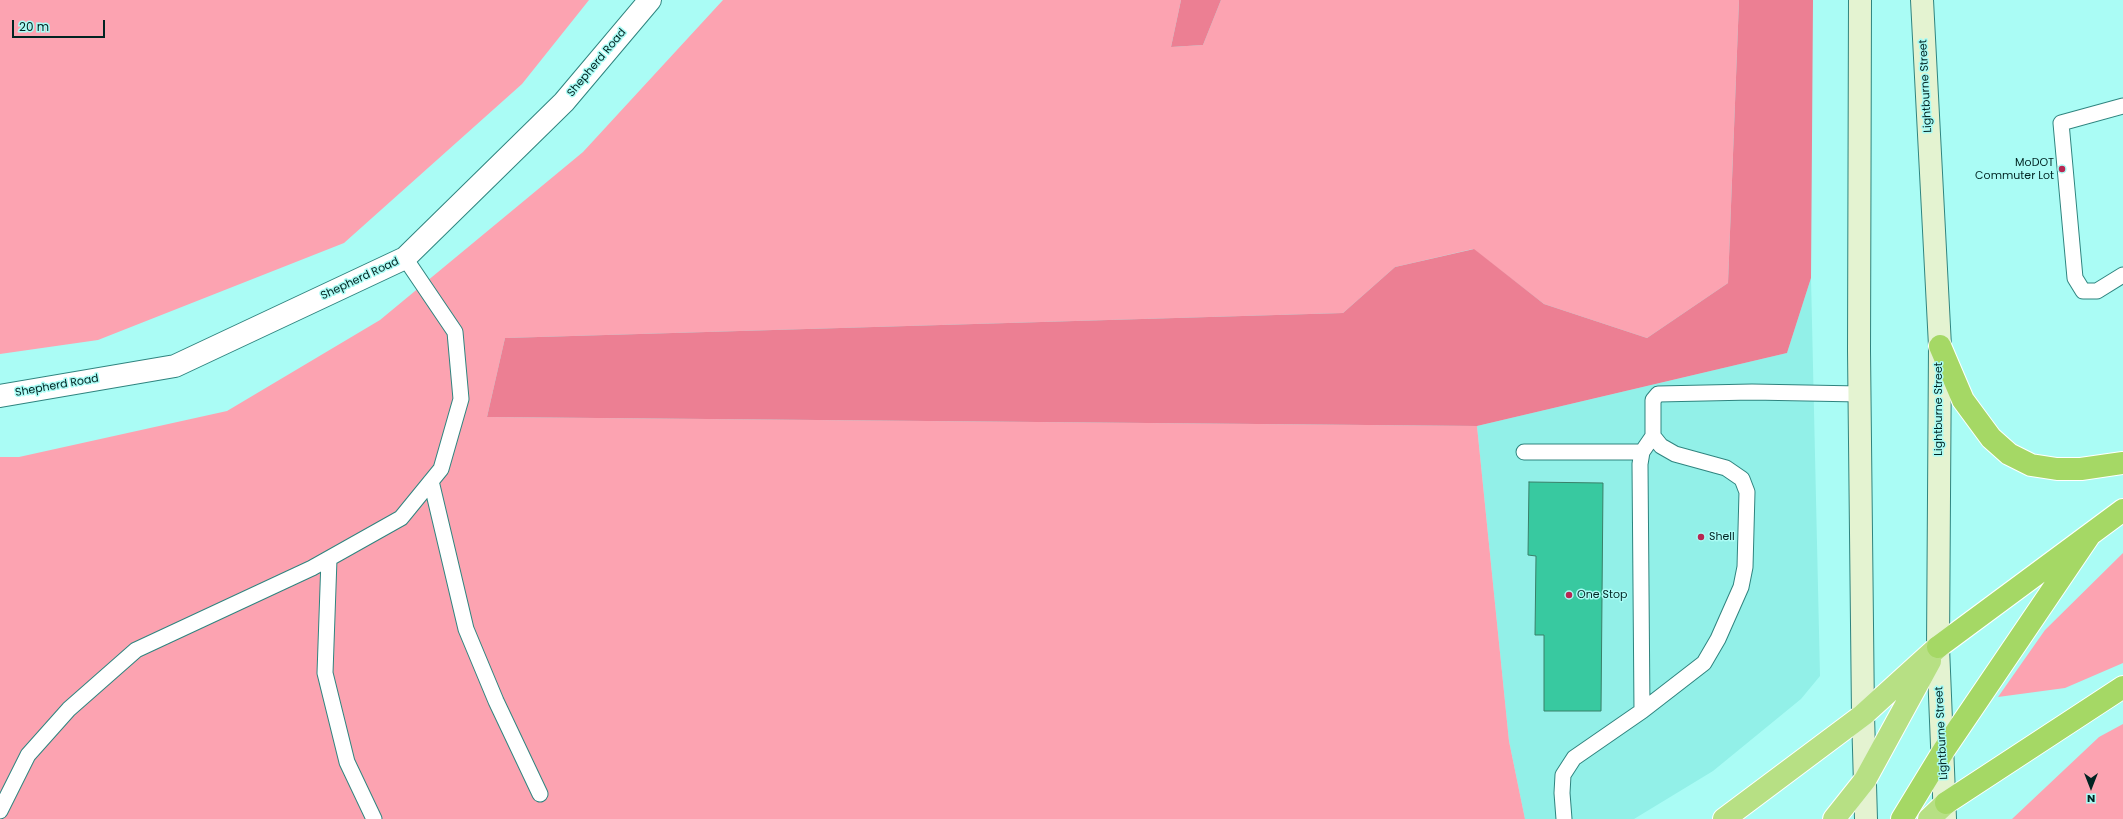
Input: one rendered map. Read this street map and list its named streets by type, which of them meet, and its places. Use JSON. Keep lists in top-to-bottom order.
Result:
{
  "streets": {
    "main road": ["Lightburne Street"],
    "street": ["Shepherd Road"]
  },
  "places": ["MoDOT Commuter Lot", "Shell", "One Stop"],
  "scale_bar": "20 m",
  "north": "bottom"
}
